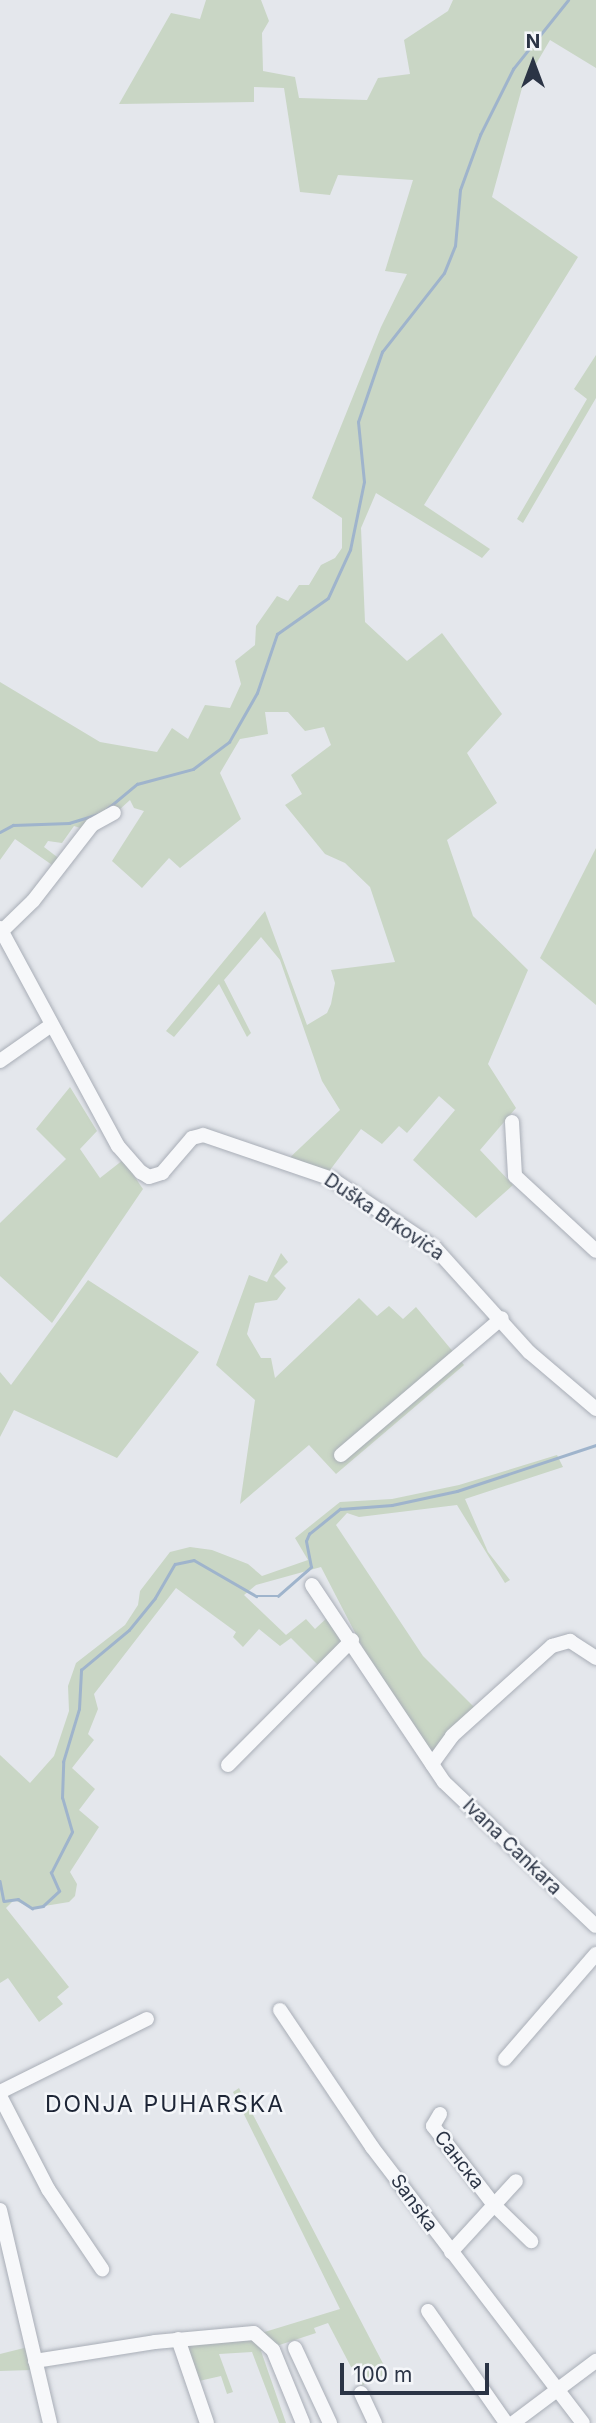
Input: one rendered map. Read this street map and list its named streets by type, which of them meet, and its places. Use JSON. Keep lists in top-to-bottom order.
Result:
{
  "streets": {
    "street": [
      "Duška Brkovića",
      "Ivana Cankara",
      "Санска",
      "Sanska"
    ]
  },
  "crossings": [
    ["Санска", "Sanska"]
  ],
  "districts": ["DONJA PUHARSKA"],
  "scale_bar": "100 m",
  "north": "top"
}
